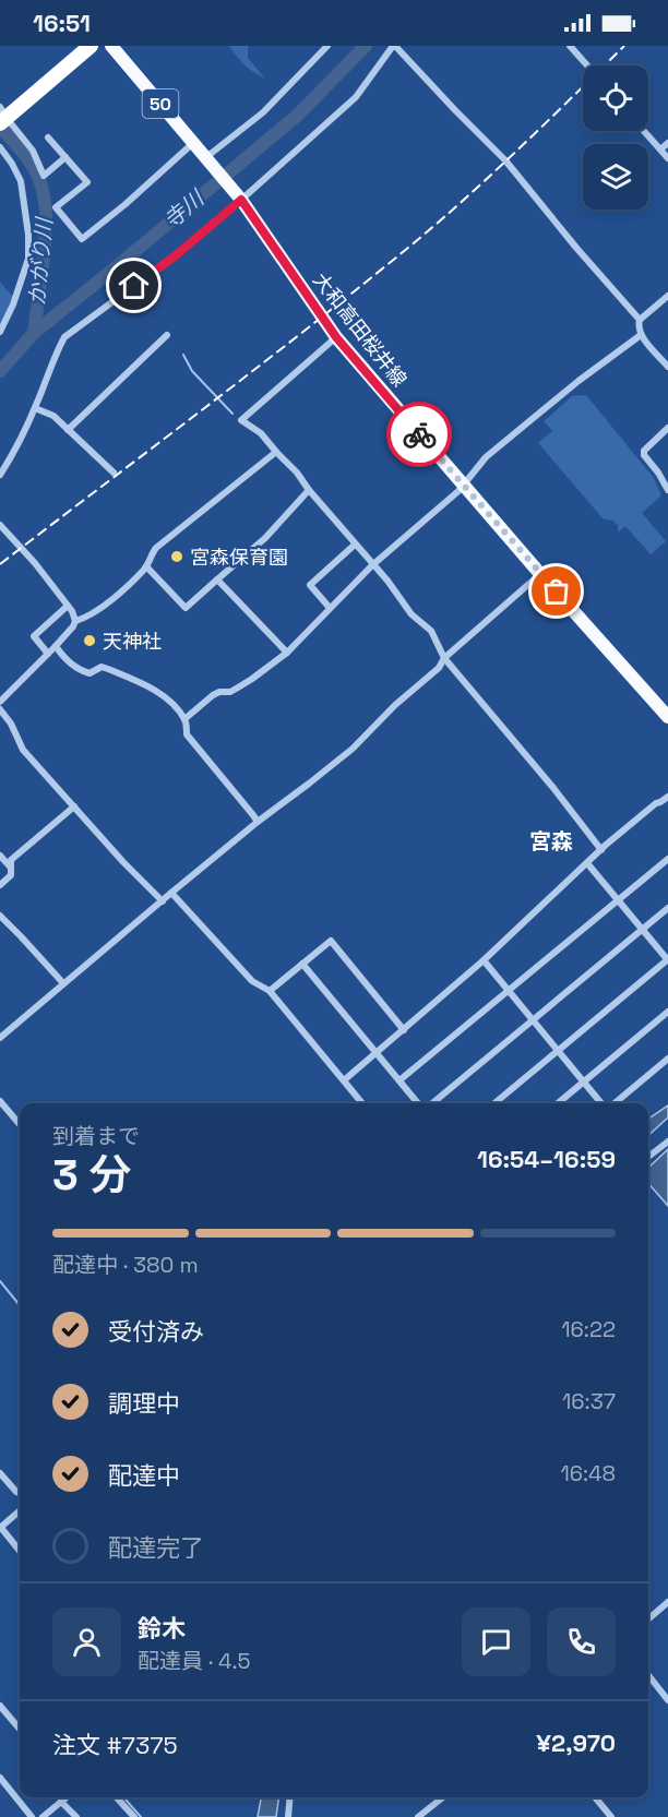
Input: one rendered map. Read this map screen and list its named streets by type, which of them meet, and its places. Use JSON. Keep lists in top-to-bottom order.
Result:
{
  "streets": {
    "main road": ["50", "大和高田桜井線"]
  },
  "districts": ["宮森"],
  "water": ["寺川", "かがり川"],
  "places": ["宮森保育園", "天神社"],
  "page": {
    "status": "16:51",
    "heading": ["3 分", "到着まで", "16:54–16:59"],
    "panel": [
      "鈴木",
      "配達員 · 4.5",
      "注文 #7375",
      "¥2,970"
    ],
    "bar": "配達中 · 380 m",
    "list": [
      ["受付済み", "16:22"],
      ["調理中", "16:37"],
      ["配達中", "16:48"],
      "配達完了"
    ]
  }
}
